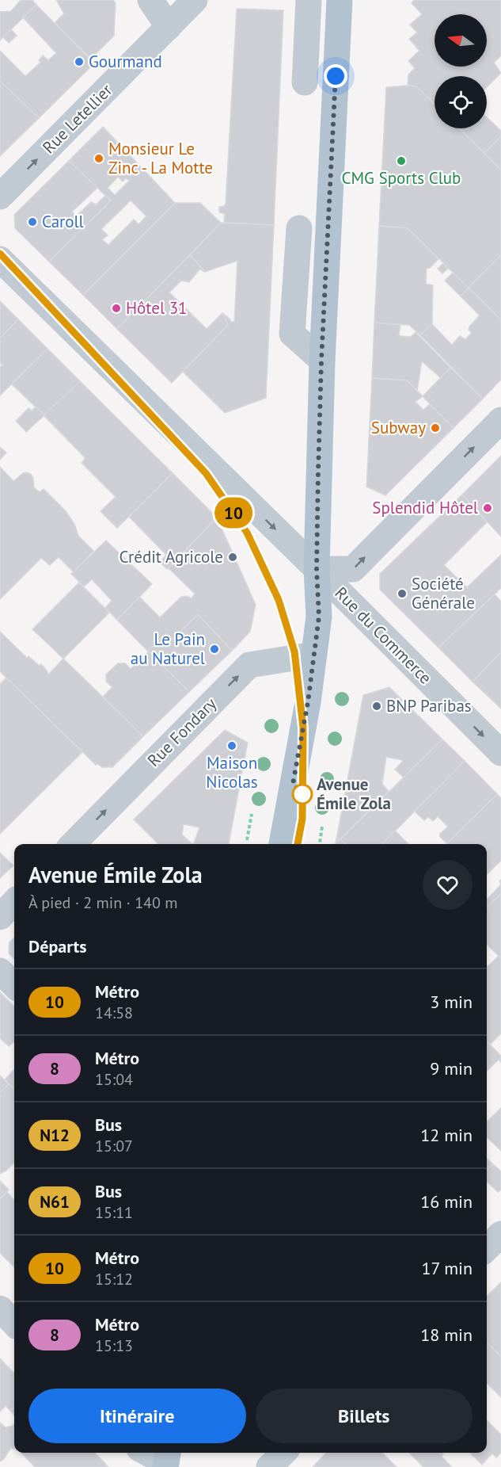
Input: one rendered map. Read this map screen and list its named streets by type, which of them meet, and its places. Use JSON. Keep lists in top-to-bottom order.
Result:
{
  "streets": {
    "street": ["Rue Letellier", "Rue du Commerce", "Rue Fondary"]
  },
  "one_way": ["Rue Letellier", "Rue du Commerce", "Rue Fondary"],
  "places": [
    "Gourmand",
    "Monsieur Le Zinc - La Motte",
    "CMG Sports Club",
    "Caroll",
    "Hôtel 31",
    "Subway",
    "Splendid Hôtel",
    "Crédit Agricole",
    "Société Générale",
    "Le Pain au Naturel",
    "BNP Paribas",
    "Maison Nicolas",
    "Avenue Émile Zola"
  ],
  "lines": ["metro line 10"],
  "north": "left",
  "page": {
    "on_map": "10",
    "heading": [
      ["Avenue Émile Zola", "À pied · 2 min · 140 m"],
      "Départs"
    ],
    "list": [
      {
        "mark": "10",
        "name": "Métro",
        "note": "14:58",
        "value": "3 min"
      },
      {
        "mark": "8",
        "name": "Métro",
        "note": "15:04",
        "value": "9 min"
      },
      {
        "mark": "N12",
        "name": "Bus",
        "note": "15:07",
        "value": "12 min"
      },
      {
        "mark": "N61",
        "name": "Bus",
        "note": "15:11",
        "value": "16 min"
      },
      {
        "mark": "10",
        "name": "Métro",
        "note": "15:12",
        "value": "17 min"
      },
      {
        "mark": "8",
        "name": "Métro",
        "note": "15:13",
        "value": "18 min"
      }
    ],
    "buttons": ["Itinéraire", "Billets"]
  }
}
